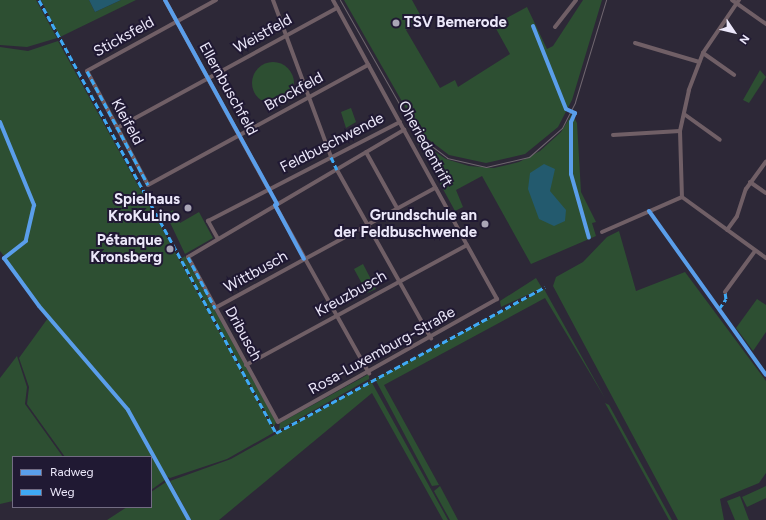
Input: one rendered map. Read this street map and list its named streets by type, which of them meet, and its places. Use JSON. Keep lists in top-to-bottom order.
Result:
{
  "streets": {
    "street": [
      "Weistfeld",
      "Sticksfeld",
      "Ellernbuschfeld",
      "Brockfeld",
      "Kleifeld",
      "Feldbuschwende",
      "Oheriedentrift",
      "Wittbusch",
      "Kreuzbusch",
      "Dribusch",
      "Rosa-Luxemburg-Straße"
    ]
  },
  "crossings": [
    ["Weistfeld", "Ellernbuschfeld"],
    ["Weistfeld", "Kleifeld"],
    ["Weistfeld", "Oheriedentrift"],
    ["Sticksfeld", "Ellernbuschfeld"],
    ["Sticksfeld", "Kleifeld"],
    ["Ellernbuschfeld", "Brockfeld"],
    ["Ellernbuschfeld", "Feldbuschwende"],
    ["Brockfeld", "Kleifeld"],
    ["Brockfeld", "Oheriedentrift"],
    ["Feldbuschwende", "Oheriedentrift"],
    ["Feldbuschwende", "Dribusch"],
    ["Oheriedentrift", "Wittbusch"],
    ["Oheriedentrift", "Kreuzbusch"],
    ["Oheriedentrift", "Rosa-Luxemburg-Straße"],
    ["Wittbusch", "Dribusch"],
    ["Kreuzbusch", "Dribusch"],
    ["Dribusch", "Rosa-Luxemburg-Straße"]
  ],
  "places": [
    "TSV Bemerode",
    "Spielhaus KroKuLino",
    "Grundschule an der Feldbuschwende",
    "Pétanque Kronsberg"
  ],
  "legend": ["Radweg", "Weg"],
  "north": "bottom right"
}
